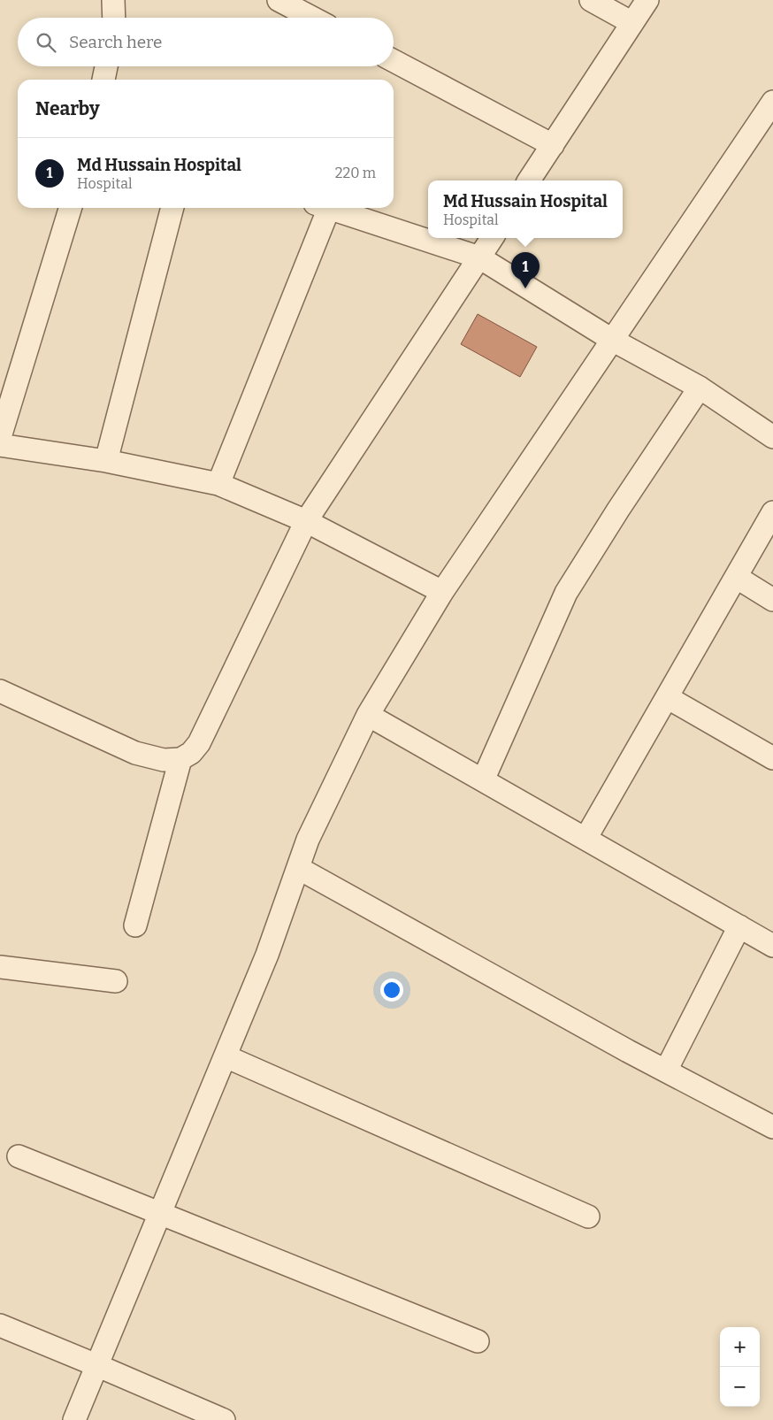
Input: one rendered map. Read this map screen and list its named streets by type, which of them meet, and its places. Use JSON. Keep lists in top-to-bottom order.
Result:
{
  "page": {
    "search": "Search here",
    "heading": "Nearby",
    "list": [
      {
        "mark": "1",
        "name": "Md Hussain Hospital",
        "note": "Hospital",
        "value": "220 m"
      }
    ],
    "popup": ["Md Hussain Hospital", "Hospital"],
    "pins": "1",
    "map_buttons": ["+", "−"]
  }
}
